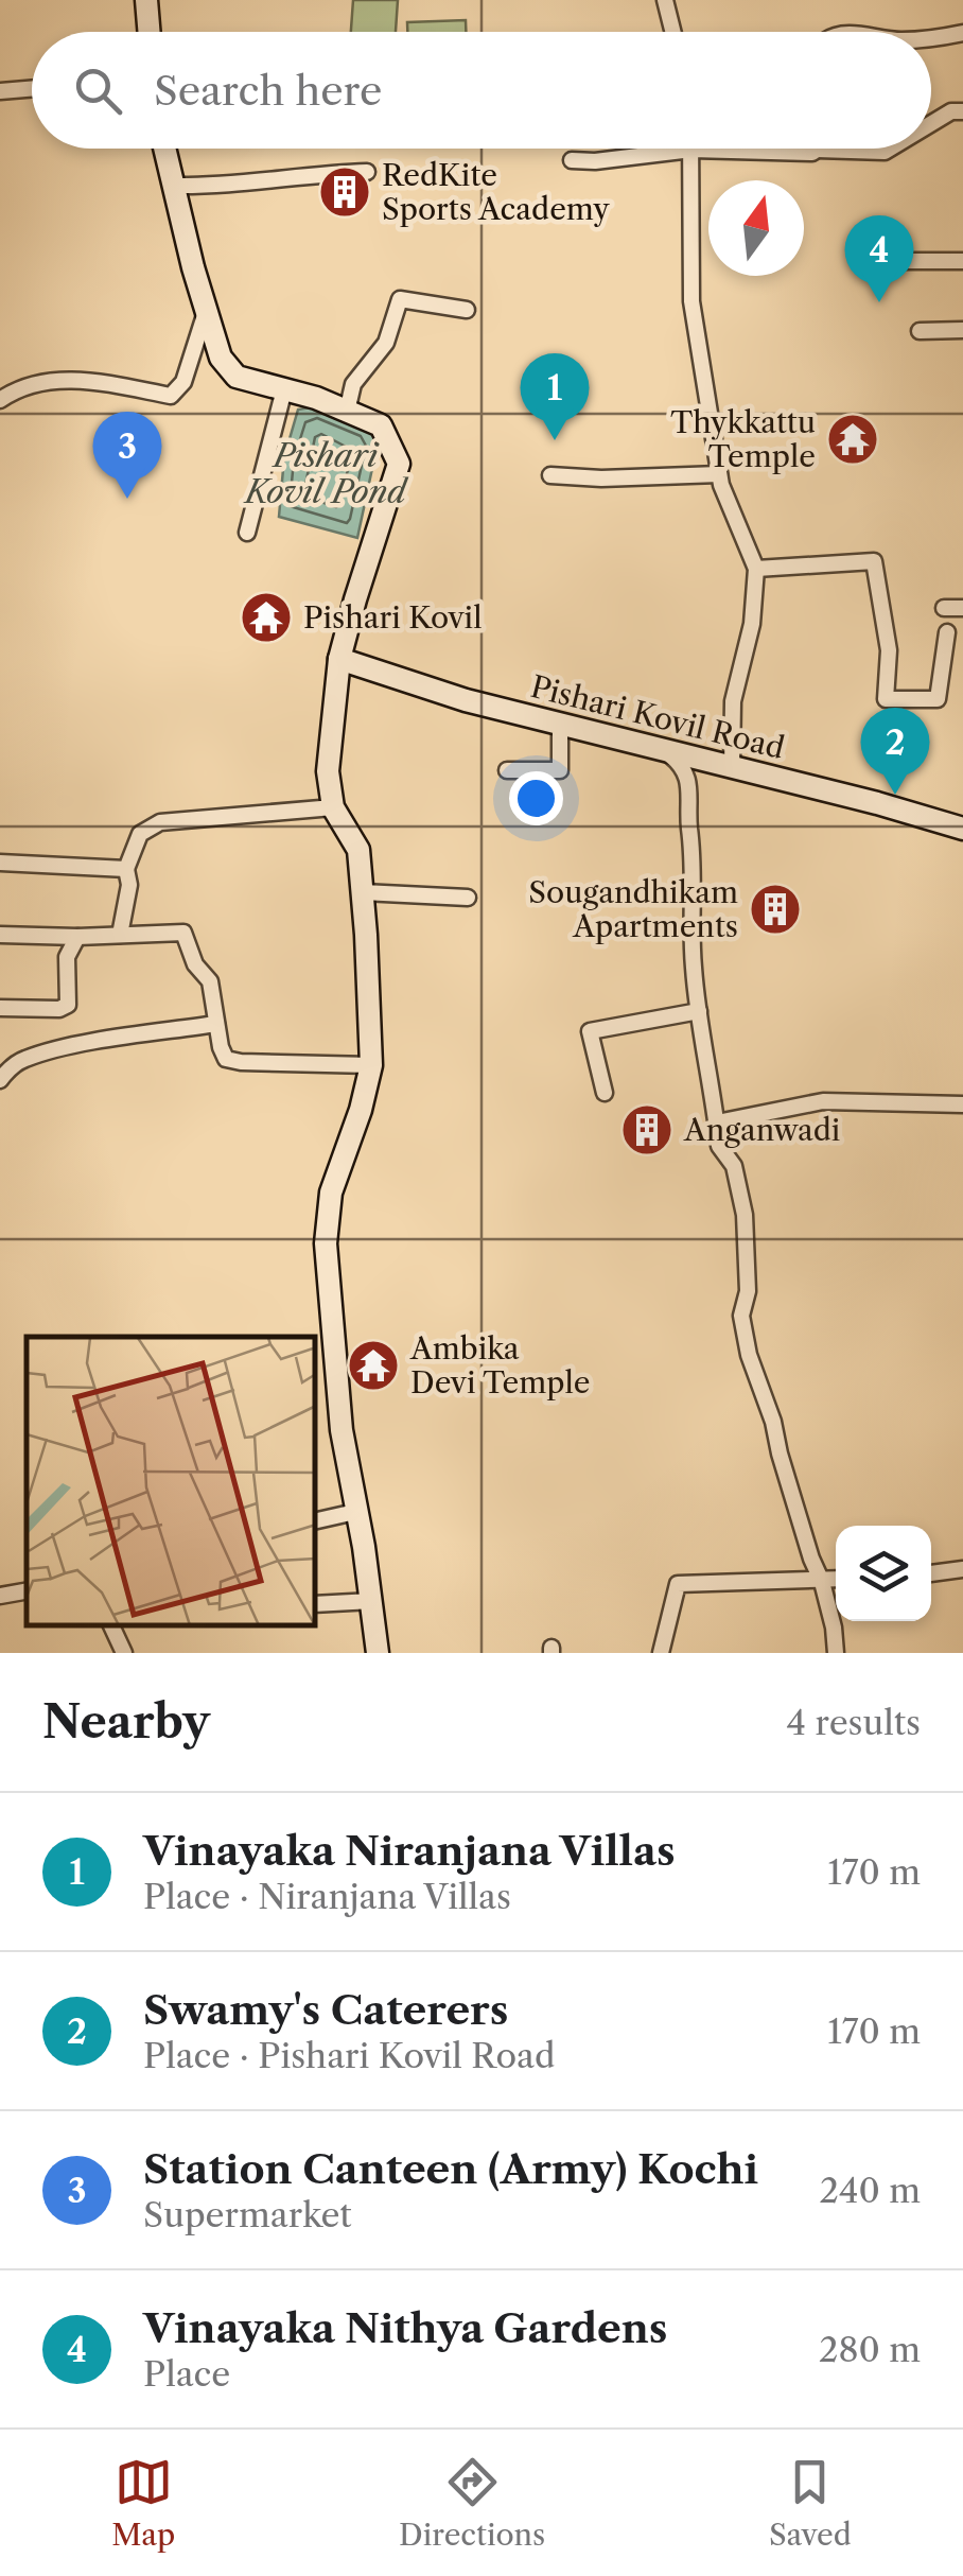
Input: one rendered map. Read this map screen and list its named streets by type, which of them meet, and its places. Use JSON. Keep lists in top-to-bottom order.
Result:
{
  "streets": {
    "street": ["Pishari Kovil Road"]
  },
  "water": ["Pishari Kovil Pond"],
  "places": {
    "building": ["RedKite Sports Academy", "Sougandhikam Apartments", "Anganwadi"],
    "temple": ["Thykkattu Temple", "Pishari Kovil", "Ambika Devi Temple"]
  },
  "north": "top",
  "page": {
    "search": "Search here",
    "pins": [
      "4",
      "1",
      "3",
      "2"
    ],
    "heading": ["Nearby", "4 results"],
    "list": [
      {
        "mark": "1",
        "name": "Vinayaka Niranjana Villas",
        "note": "Place · Niranjana Villas",
        "value": "170 m"
      },
      {
        "mark": "2",
        "name": "Swamy's Caterers",
        "note": "Place · Pishari Kovil Road",
        "value": "170 m"
      },
      {
        "mark": "3",
        "name": "Station Canteen (Army) Kochi",
        "note": "Supermarket",
        "value": "240 m"
      },
      {
        "mark": "4",
        "name": "Vinayaka Nithya Gardens",
        "note": "Place",
        "value": "280 m"
      }
    ],
    "nav": ["Map", "Directions", "Saved"]
  }
}
